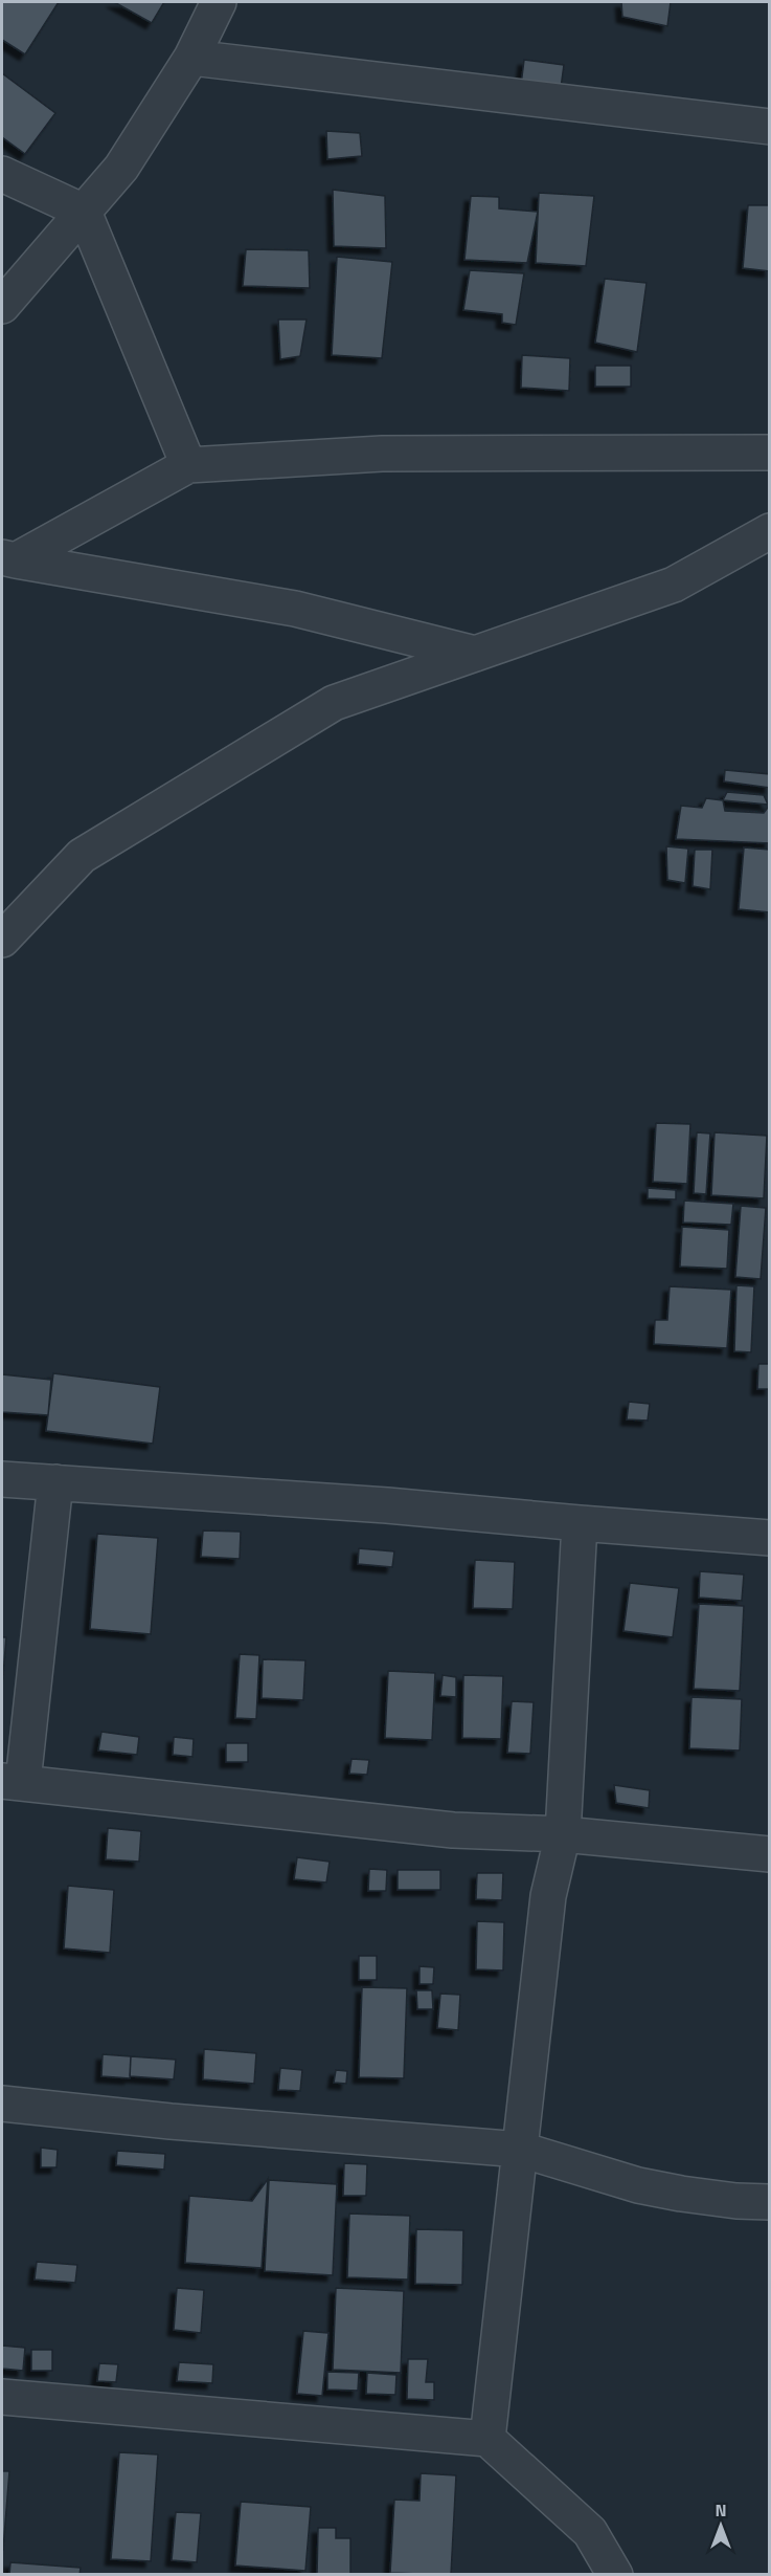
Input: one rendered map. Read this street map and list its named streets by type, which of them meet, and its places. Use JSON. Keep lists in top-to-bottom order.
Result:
{
  "north": "top"
}
